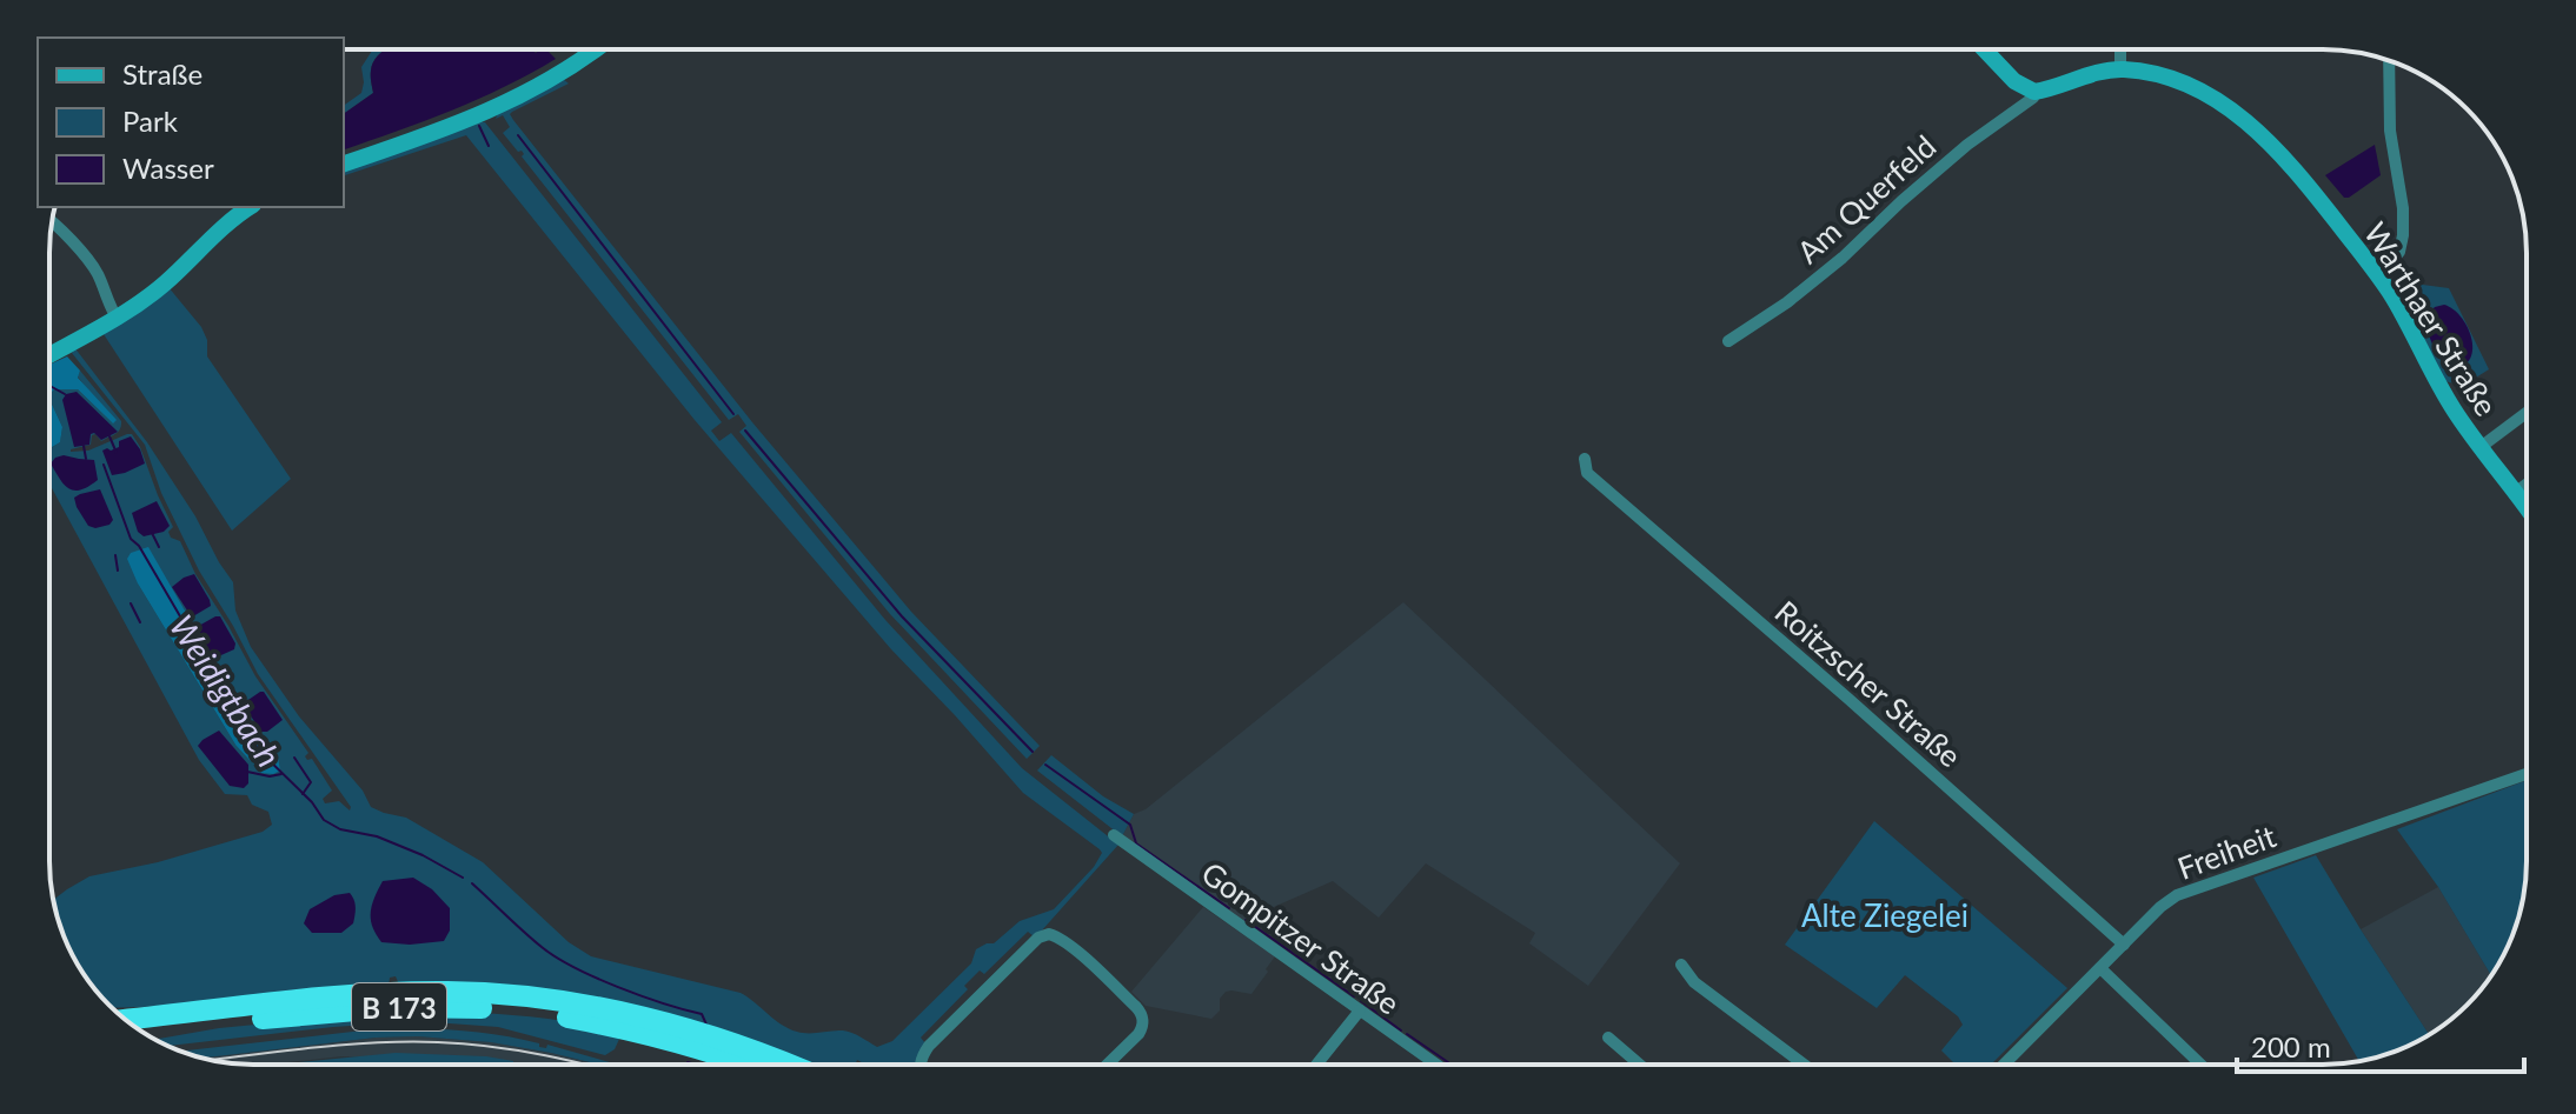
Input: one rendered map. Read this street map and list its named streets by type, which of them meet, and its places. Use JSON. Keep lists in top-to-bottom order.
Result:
{
  "streets": {
    "highway": ["B 173"],
    "street": [
      "Am Querfeld",
      "Warthaer Straße",
      "Roitzscher Straße",
      "Freiheit",
      "Gompitzer Straße"
    ]
  },
  "crossings": [
    ["Roitzscher Straße", "Freiheit"]
  ],
  "water": ["Weidigtbach"],
  "parks": ["Alte Ziegelei"],
  "legend": ["Straße", "Park", "Wasser"],
  "scale_bar": "200 m"
}
